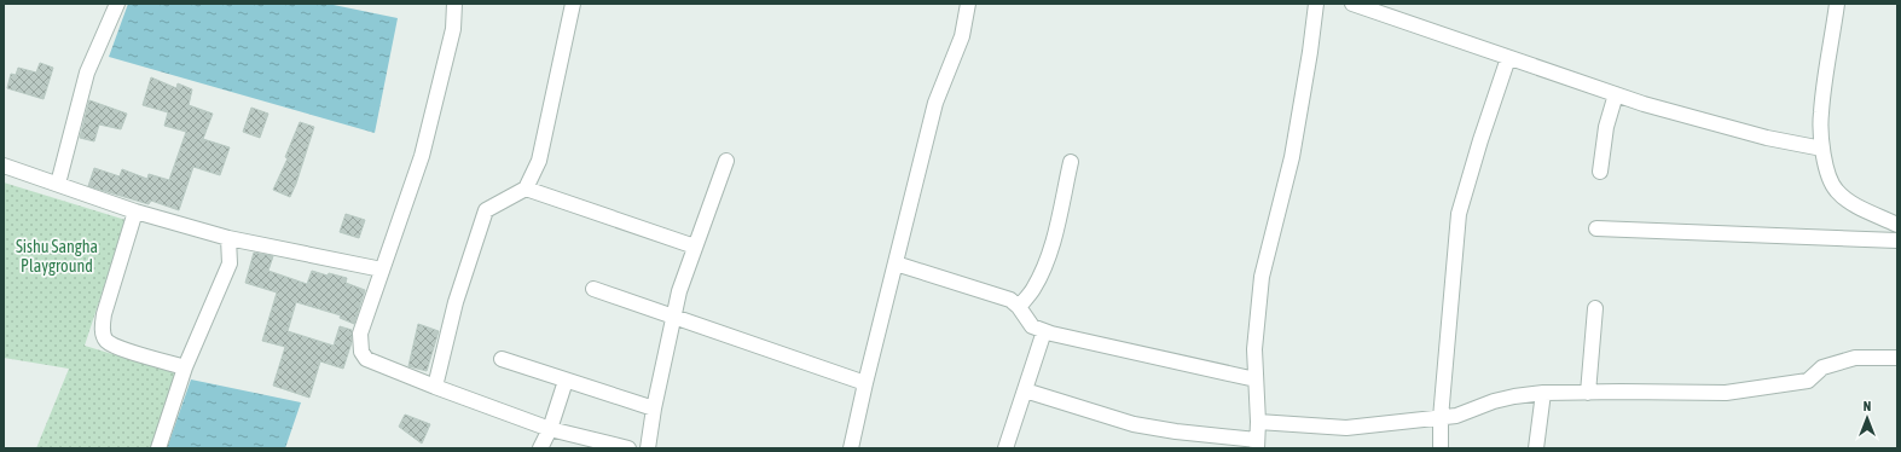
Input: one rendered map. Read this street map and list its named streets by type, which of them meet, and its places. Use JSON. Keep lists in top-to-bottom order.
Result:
{
  "parks": ["Sishu Sangha Playground"],
  "north": "top"
}
